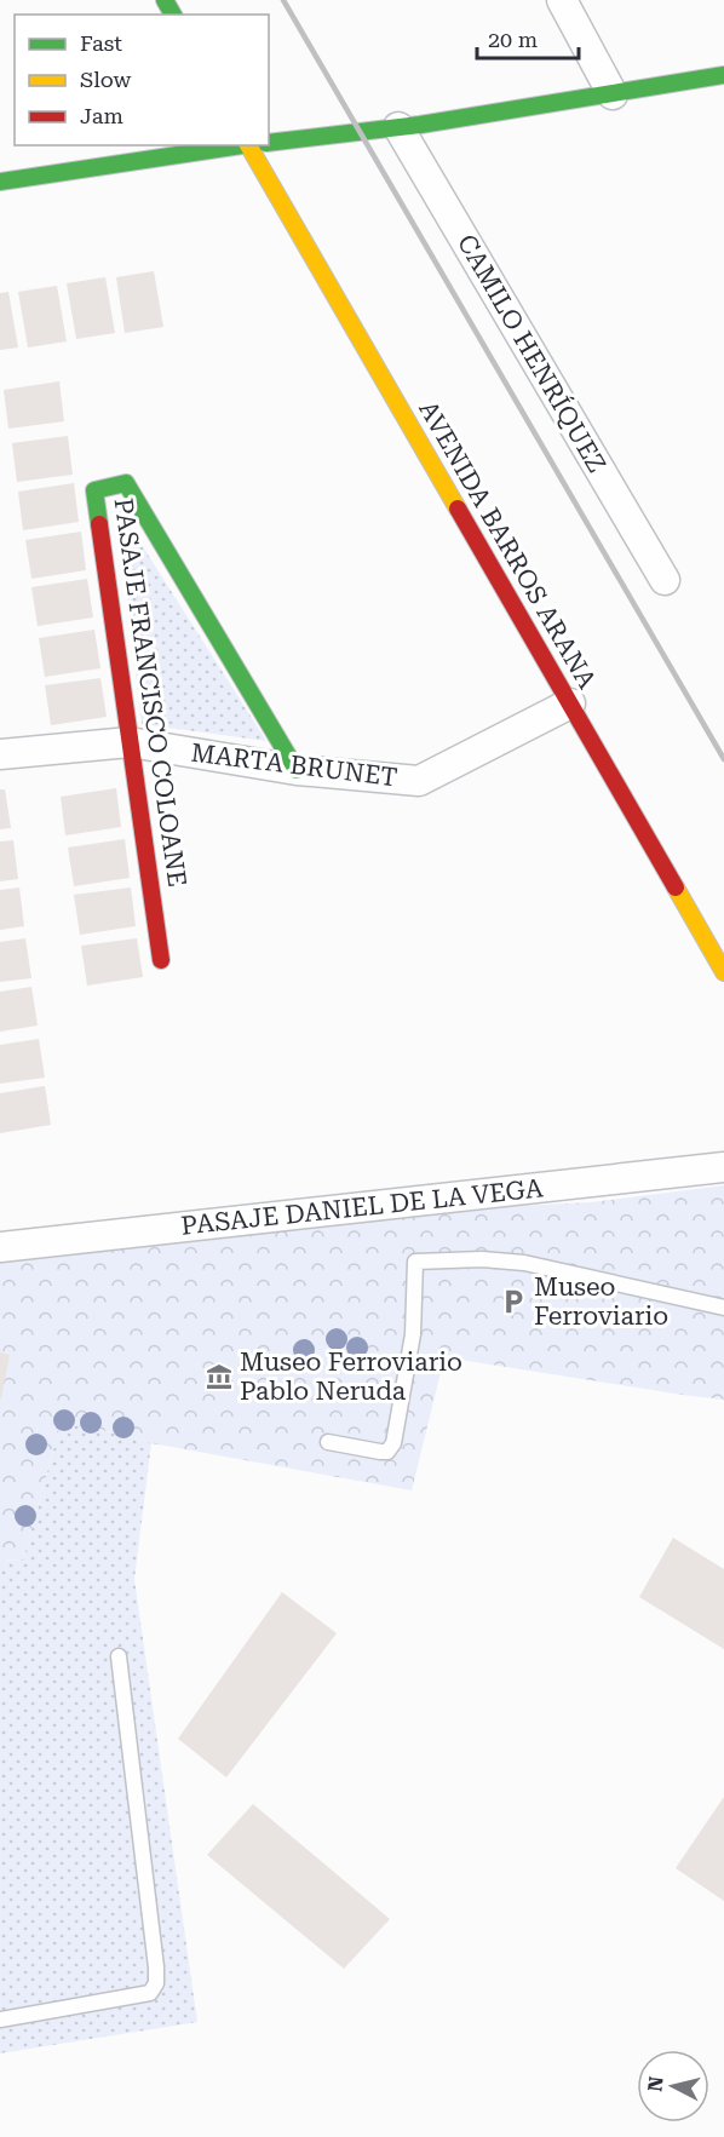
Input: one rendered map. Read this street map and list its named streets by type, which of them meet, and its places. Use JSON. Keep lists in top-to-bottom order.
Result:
{
  "streets": {
    "main road": ["AVENIDA BARROS ARANA", "PASAJE FRANCISCO COLOANE"],
    "street": ["CAMILO HENRÍQUEZ", "MARTA BRUNET", "PASAJE DANIEL DE LA VEGA"]
  },
  "crossings": [
    ["AVENIDA BARROS ARANA", "MARTA BRUNET"],
    ["PASAJE FRANCISCO COLOANE", "MARTA BRUNET"]
  ],
  "places": {
    "parking": ["Museo Ferroviario"],
    "museum": ["Museo Ferroviario Pablo Neruda"]
  },
  "legend": ["Fast", "Slow", "Jam"],
  "scale_bar": "20 m",
  "north": "left"
}
